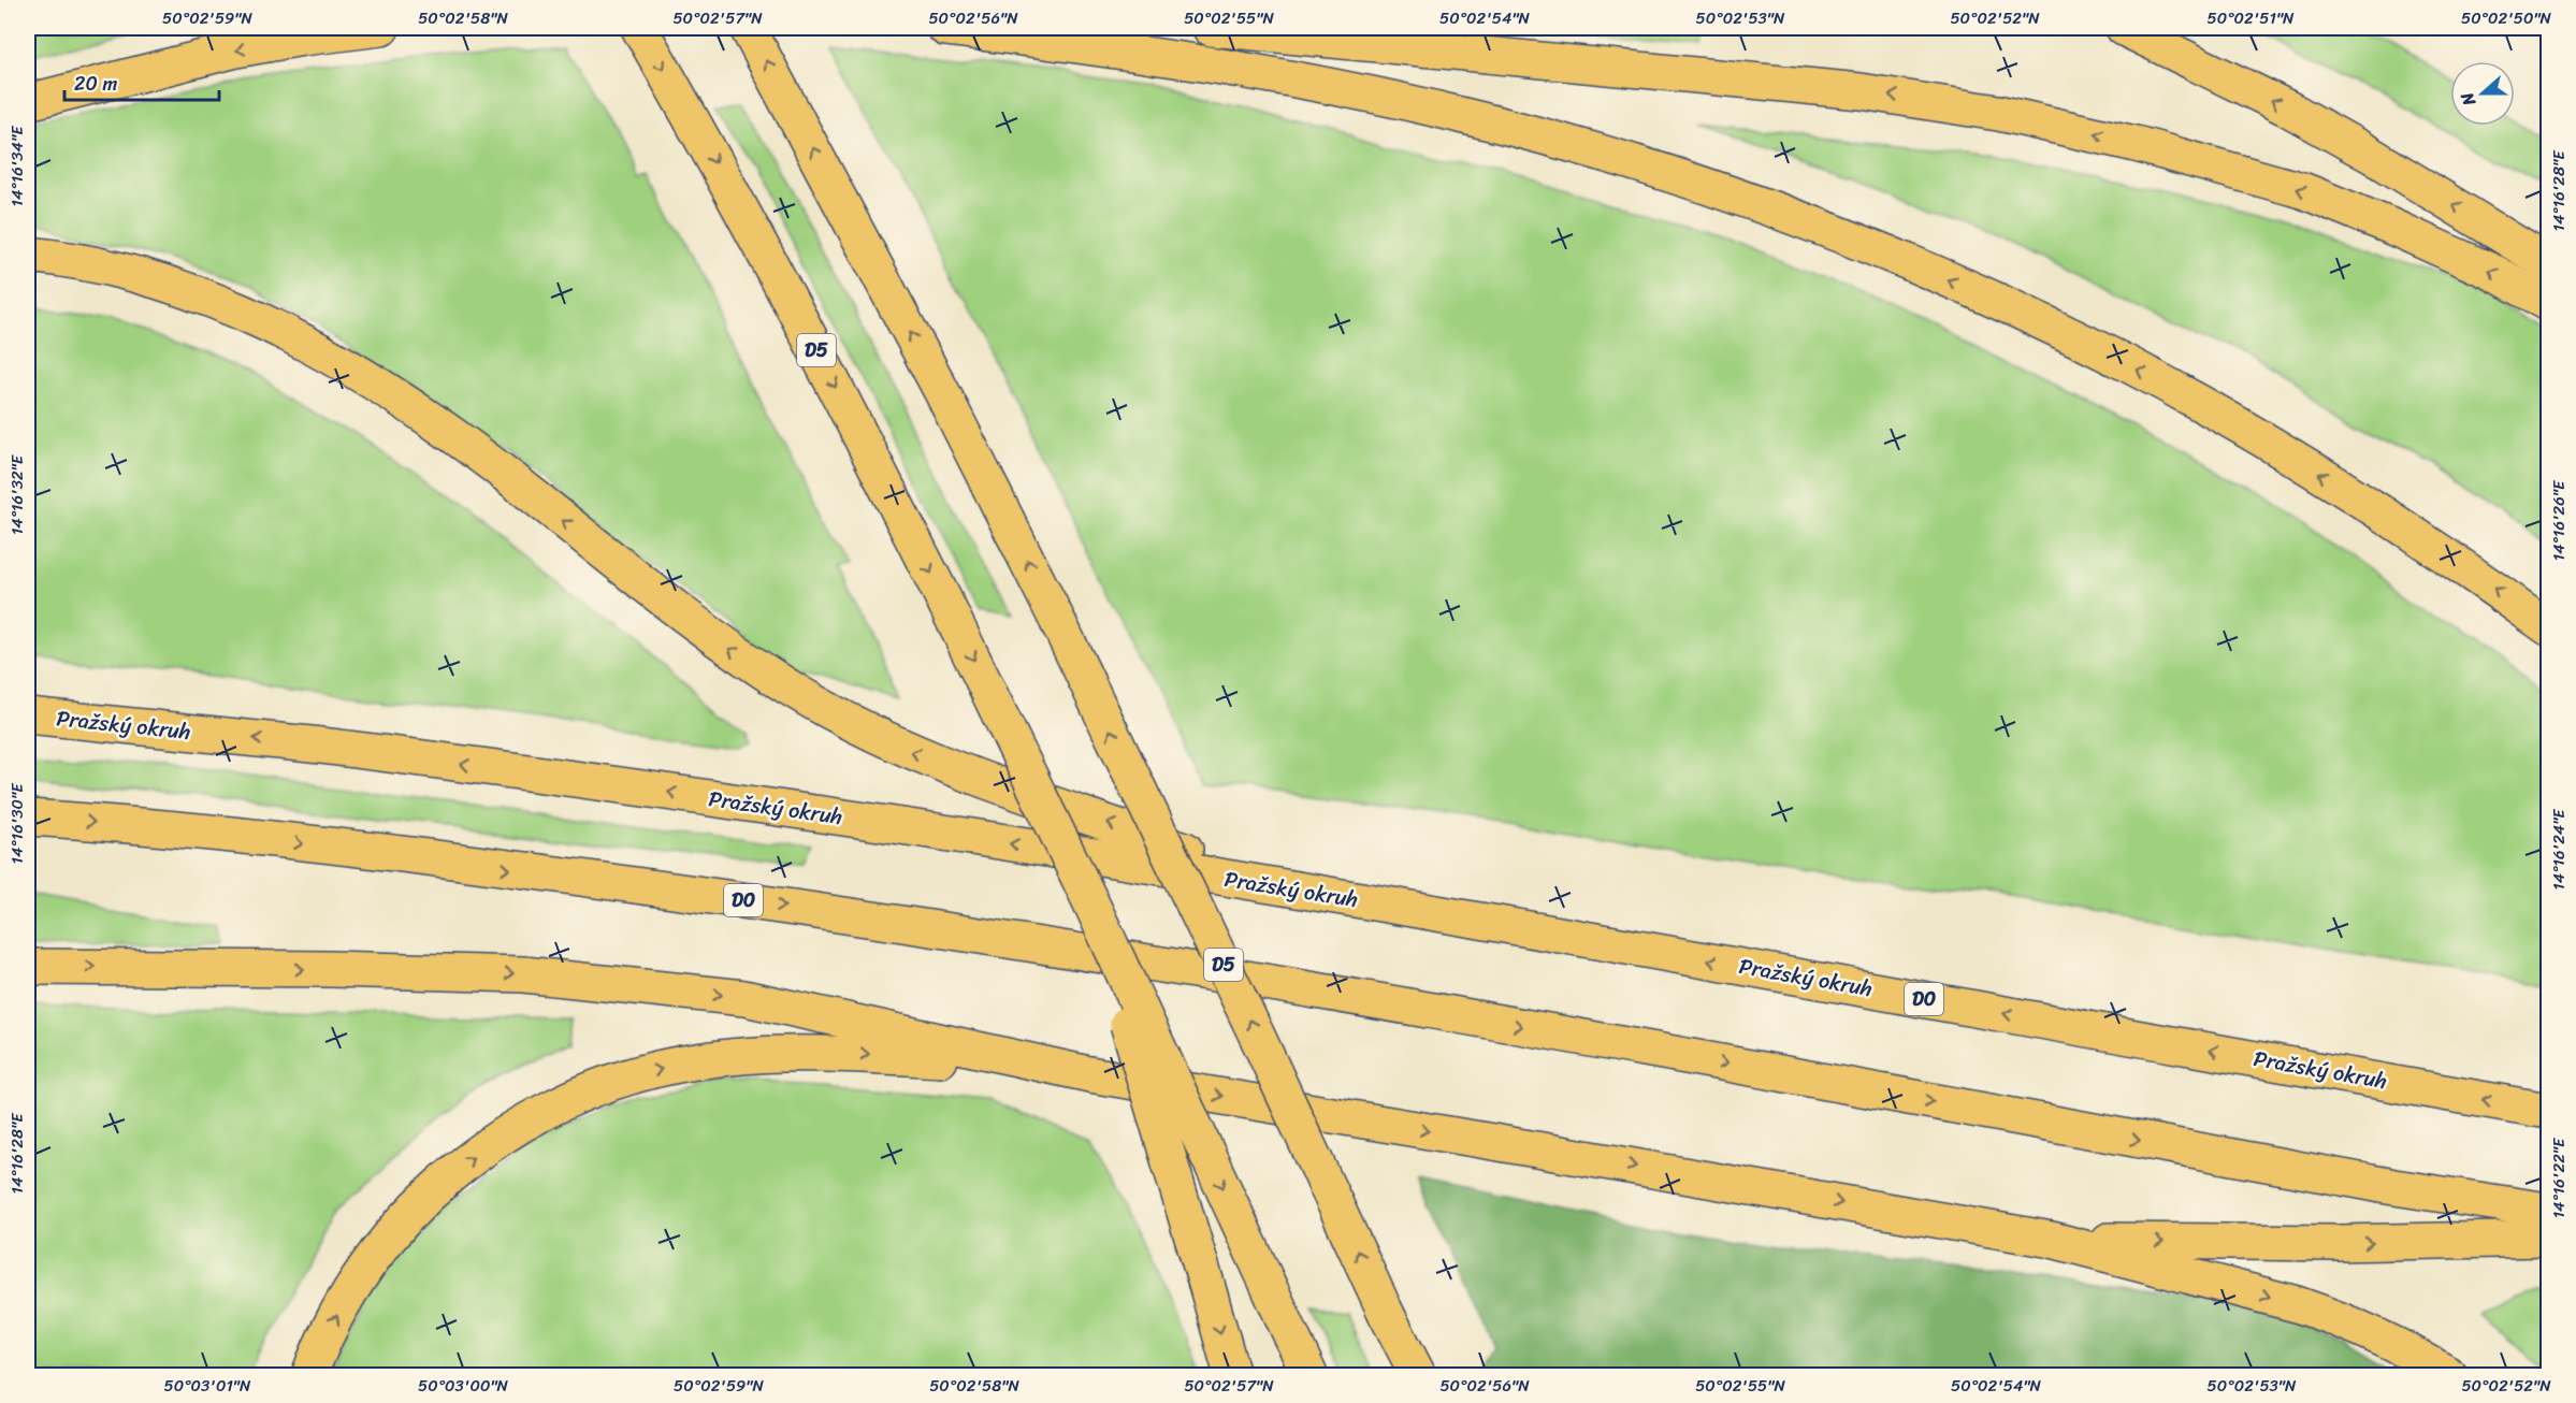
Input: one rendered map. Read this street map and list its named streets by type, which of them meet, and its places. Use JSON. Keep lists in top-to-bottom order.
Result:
{
  "streets": {
    "highway": ["D5", "Pražský okruh", "D0"]
  },
  "scale_bar": "20 m",
  "north": "left",
  "coordinates": [
    "50°02'59\"N",
    "50°02'58\"N",
    "50°02'57\"N",
    "50°02'56\"N",
    "50°02'55\"N",
    "50°02'54\"N",
    "50°02'53\"N",
    "50°02'52\"N",
    "50°02'51\"N",
    "50°02'50\"N",
    "14°16'34\"E",
    "14°16'28\"E",
    "14°16'32\"E",
    "14°16'26\"E",
    "14°16'30\"E",
    "14°16'24\"E",
    "14°16'22\"E",
    "50°03'01\"N",
    "50°03'00\"N"
  ]
}
